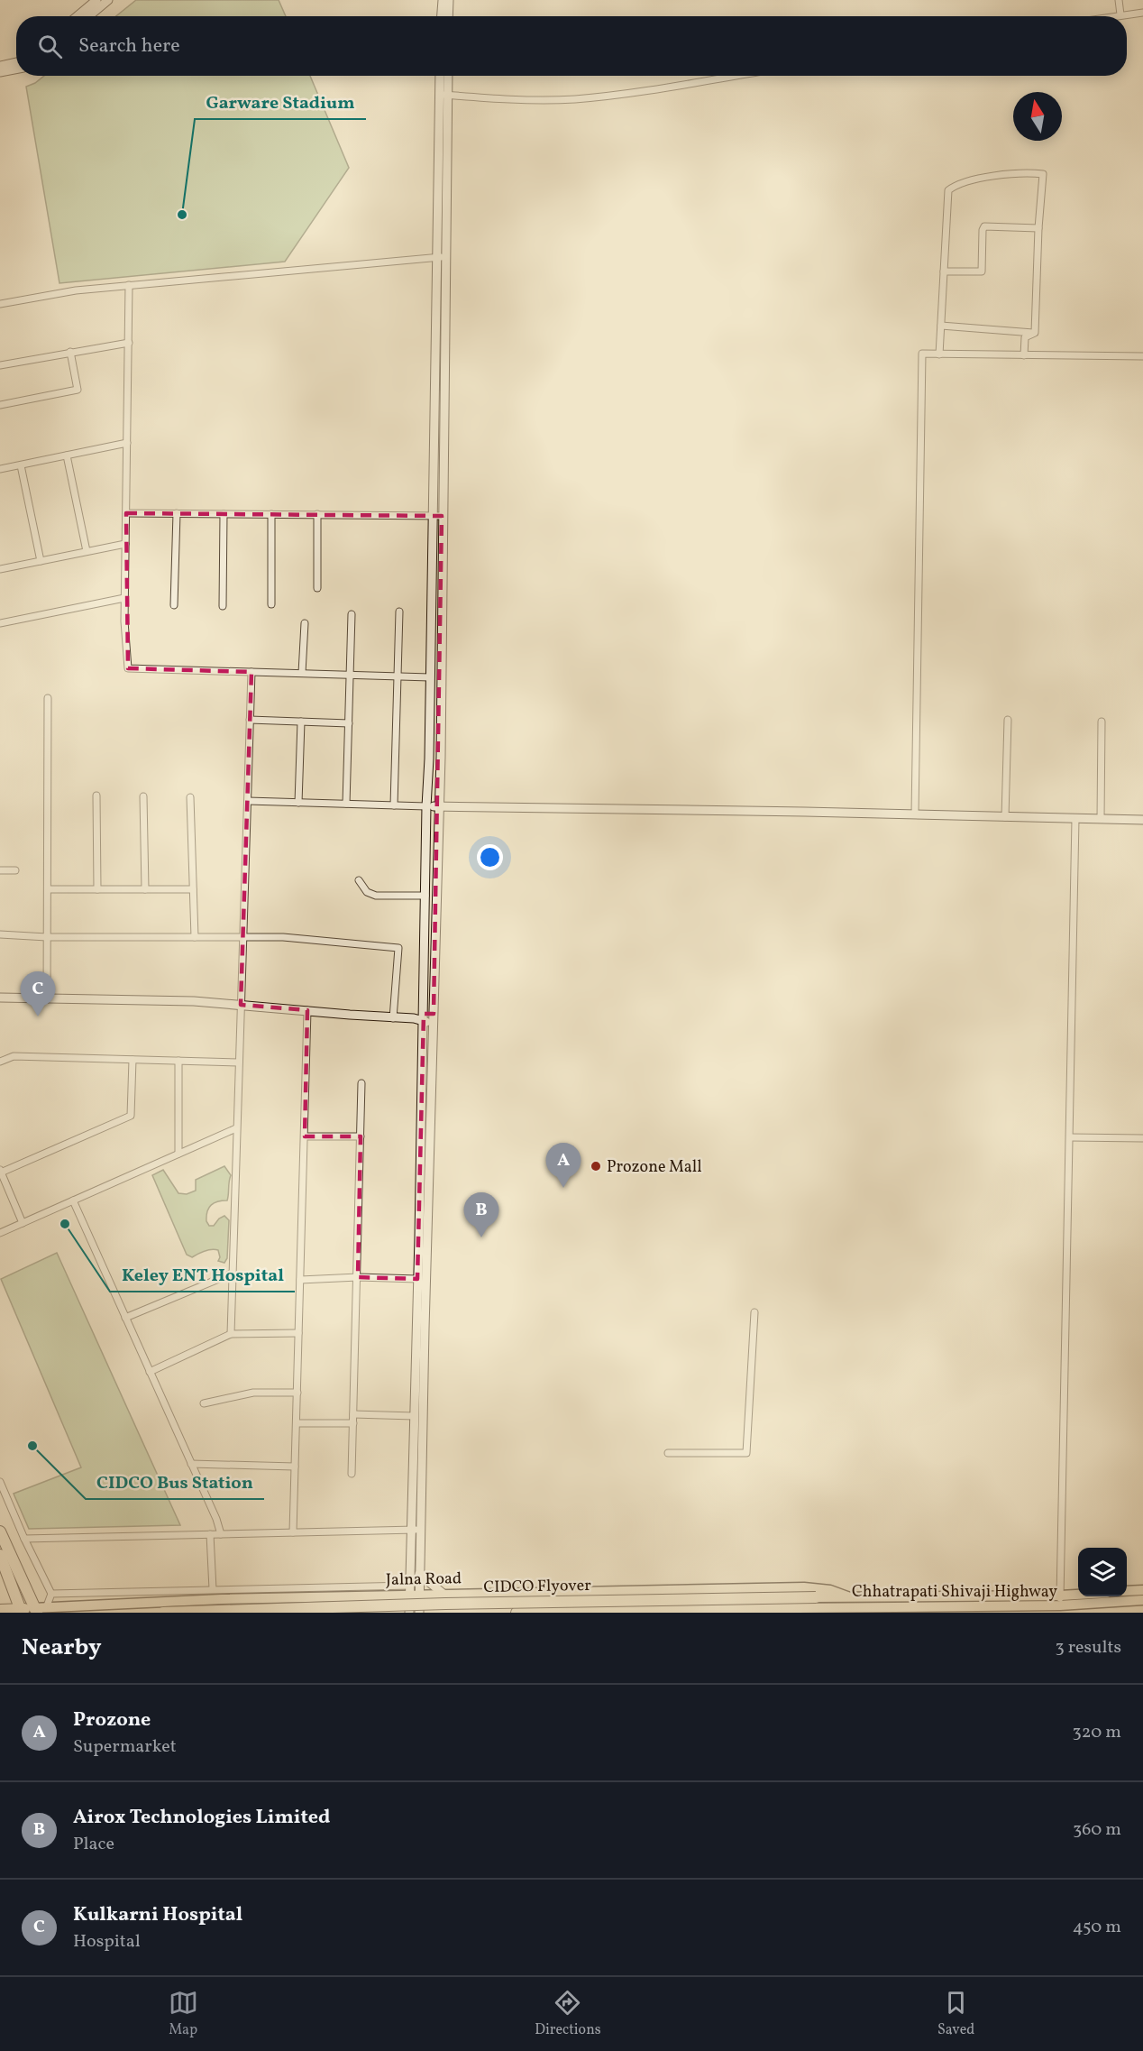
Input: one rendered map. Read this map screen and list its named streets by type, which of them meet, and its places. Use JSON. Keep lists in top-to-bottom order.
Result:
{
  "streets": {
    "highway": ["Jalna Road", "CIDCO Flyover"],
    "main road": ["Chhatrapati Shivaji Highway"]
  },
  "crossings": [
    ["Jalna Road", "CIDCO Flyover"],
    ["Jalna Road", "Chhatrapati Shivaji Highway"],
    ["CIDCO Flyover", "Chhatrapati Shivaji Highway"]
  ],
  "places": [
    "Garware Stadium",
    "Prozone Mall",
    "Keley ENT Hospital",
    "CIDCO Bus Station"
  ],
  "north": "top",
  "page": {
    "search": "Search here",
    "pins": ["C", "A", "B"],
    "heading": ["Nearby", "3 results"],
    "list": [
      {
        "mark": "A",
        "name": "Prozone",
        "note": "Supermarket",
        "value": "320 m"
      },
      {
        "mark": "B",
        "name": "Airox Technologies Limited",
        "note": "Place",
        "value": "360 m"
      },
      {
        "mark": "C",
        "name": "Kulkarni Hospital",
        "note": "Hospital",
        "value": "450 m"
      }
    ],
    "nav": ["Map", "Directions", "Saved"]
  }
}
